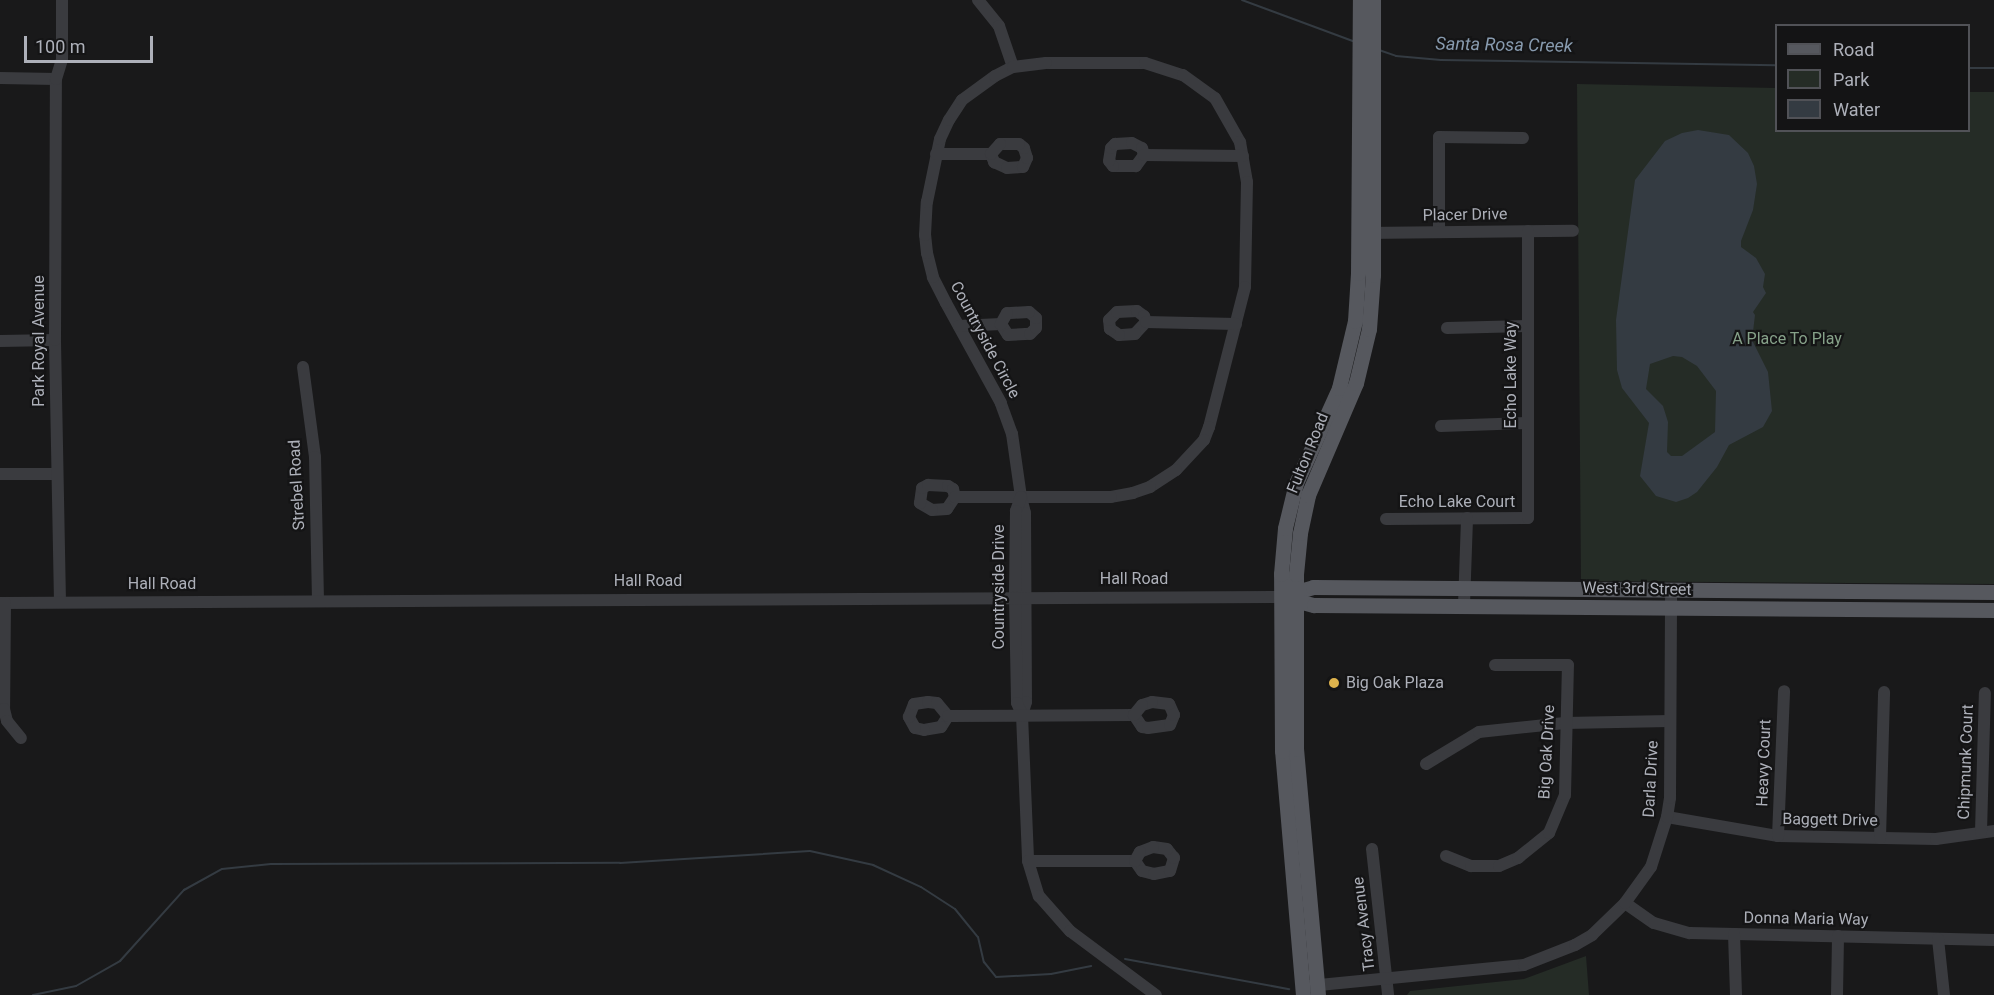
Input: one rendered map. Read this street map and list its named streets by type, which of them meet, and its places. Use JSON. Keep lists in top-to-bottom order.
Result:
{
  "streets": {
    "main road": ["Fulton Road", "West 3rd Street"],
    "street": [
      "Placer Drive",
      "Countryside Circle",
      "Park Royal Avenue",
      "Echo Lake Way",
      "Strebel Road",
      "Echo Lake Court",
      "Hall Road",
      "Countryside Drive",
      "Big Oak Drive",
      "Chipmunk Court",
      "Heavy Court",
      "Darla Drive",
      "Baggett Drive",
      "Donna Maria Way",
      "Tracy Avenue"
    ]
  },
  "crossings": [
    ["Placer Drive", "Echo Lake Way"],
    ["Placer Drive", "Fulton Road"],
    ["Countryside Circle", "Countryside Drive"],
    ["Park Royal Avenue", "Hall Road"],
    ["Echo Lake Way", "Echo Lake Court"],
    ["Fulton Road", "Hall Road"],
    ["Fulton Road", "West 3rd Street"],
    ["Fulton Road", "Darla Drive"],
    ["Strebel Road", "Hall Road"],
    ["Hall Road", "Countryside Drive"],
    ["Hall Road", "West 3rd Street"],
    ["West 3rd Street", "Darla Drive"],
    ["Chipmunk Court", "Baggett Drive"],
    ["Heavy Court", "Baggett Drive"],
    ["Darla Drive", "Baggett Drive"],
    ["Darla Drive", "Donna Maria Way"],
    ["Darla Drive", "Tracy Avenue"]
  ],
  "water": ["Santa Rosa Creek"],
  "parks": ["A Place To Play"],
  "places": ["Big Oak Plaza"],
  "legend": ["Road", "Park", "Water"],
  "scale_bar": "100 m"
}
